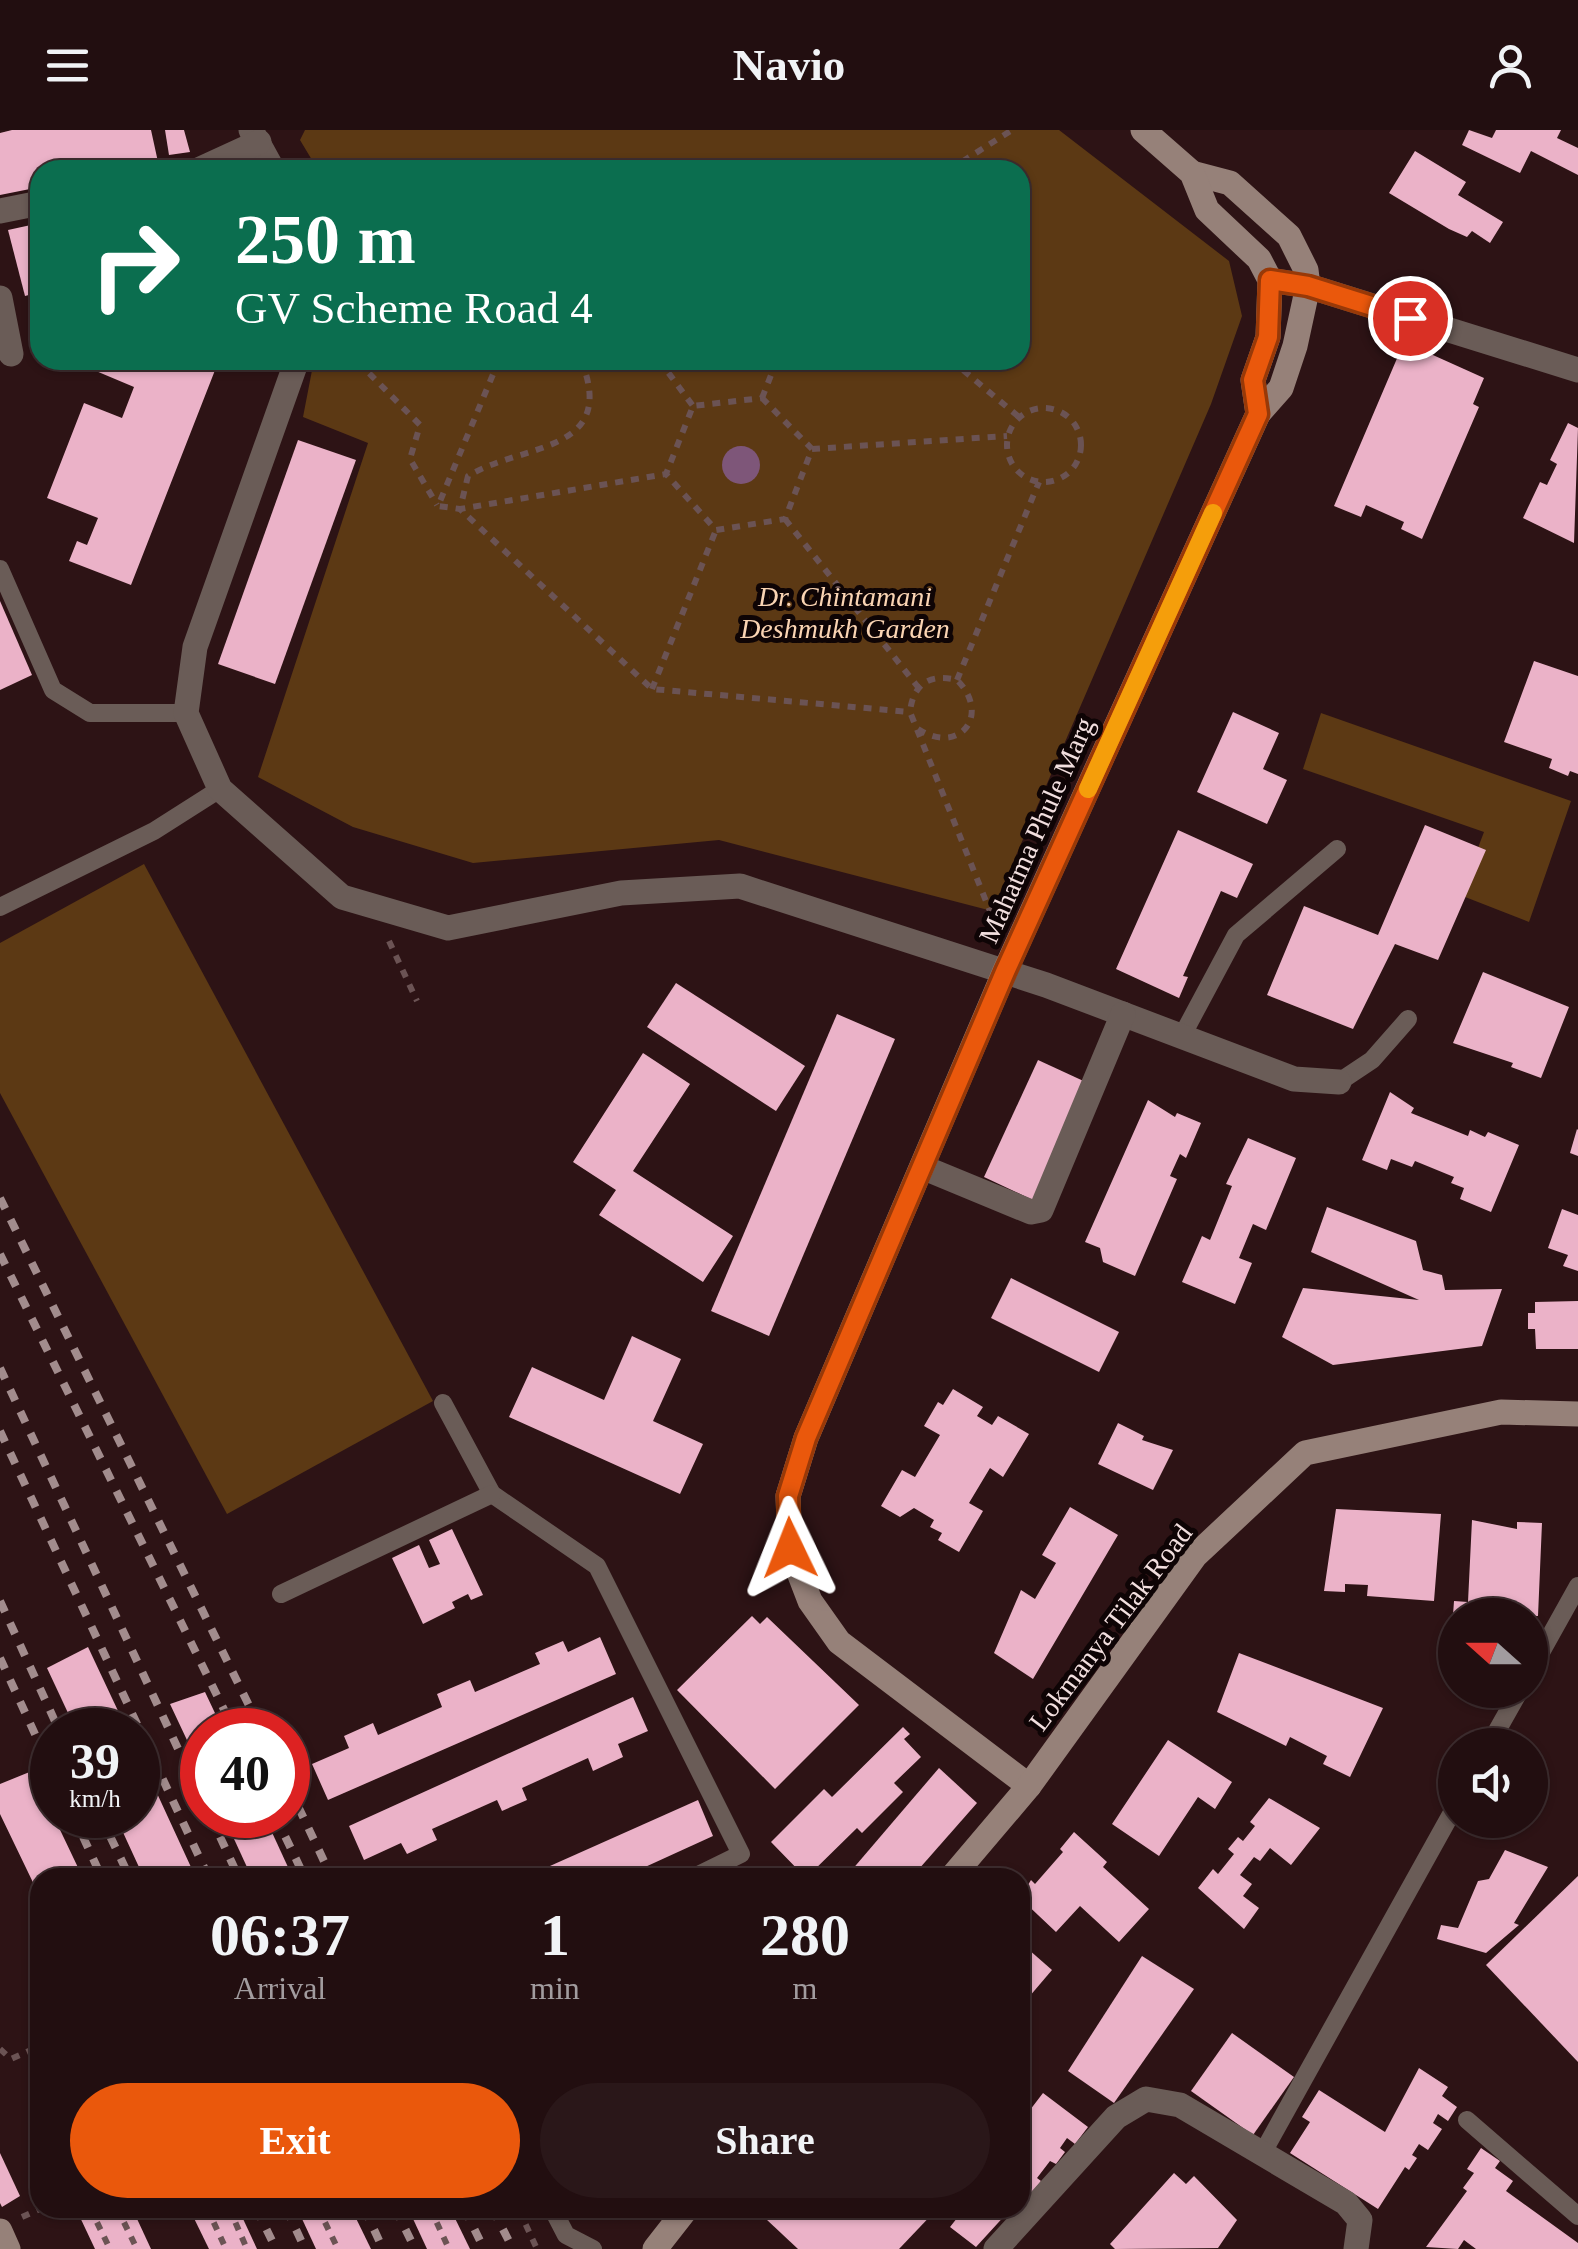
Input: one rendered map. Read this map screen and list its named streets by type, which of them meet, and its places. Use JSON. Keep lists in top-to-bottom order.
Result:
{
  "streets": {
    "street": ["Mahatma Phule Marg", "Lokmanya Tilak Road"]
  },
  "crossings": [
    ["Mahatma Phule Marg", "Lokmanya Tilak Road"]
  ],
  "parks": ["Dr. Chintamani Deshmukh Garden"],
  "north": "left",
  "page": {
    "header": "Navio",
    "turn": ["250 m", "GV Scheme Road 4"],
    "speed": "39 km/h",
    "limit": "40",
    "eta": [
      "06:37",
      "Arrival",
      "1",
      "min",
      "280",
      "m"
    ],
    "buttons": ["Exit", "Share"]
  }
}
